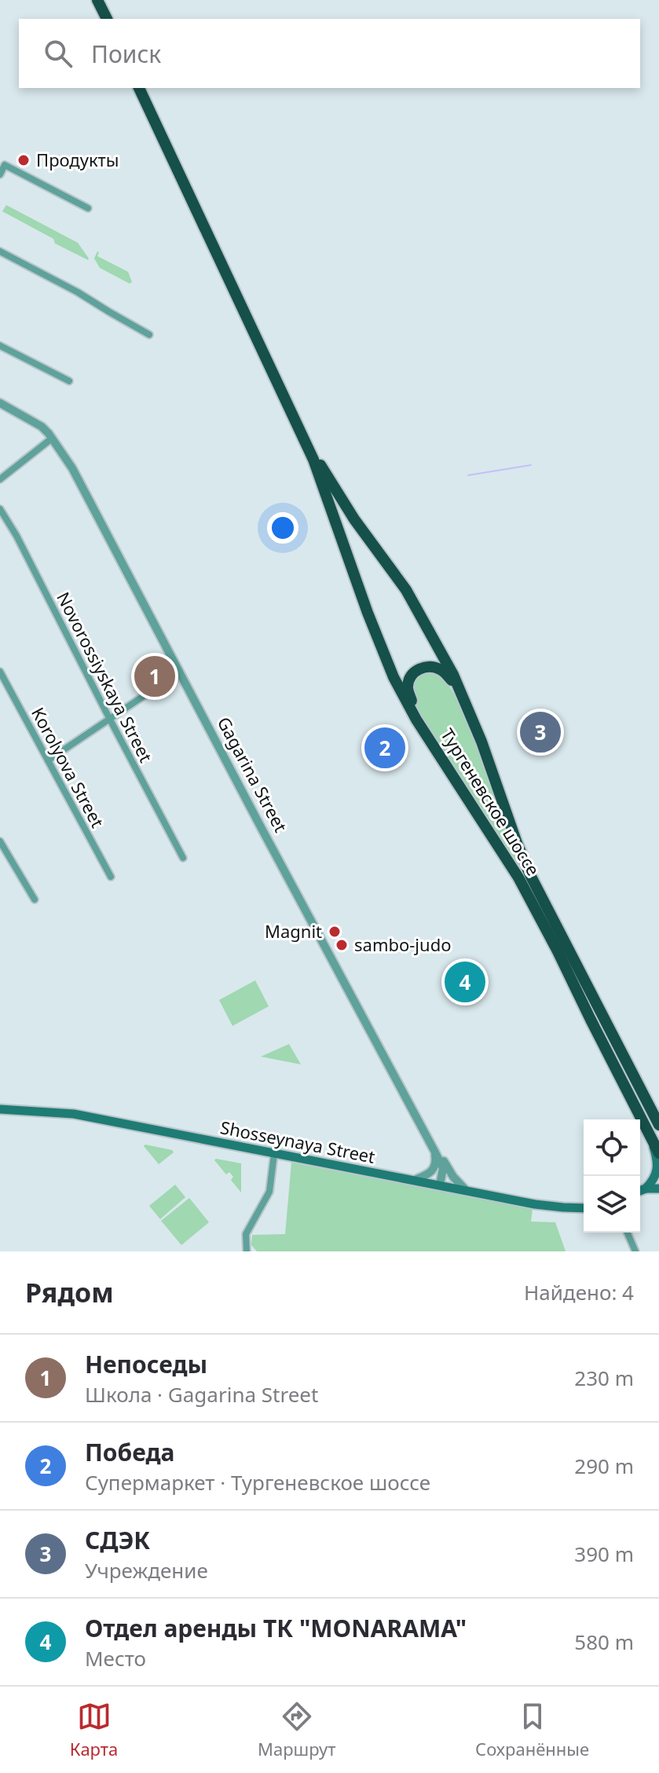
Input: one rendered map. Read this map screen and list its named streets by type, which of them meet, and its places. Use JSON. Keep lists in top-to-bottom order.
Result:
{
  "streets": {
    "highway": ["Тургеневское шоссе"],
    "main road": ["Shosseynaya Street"],
    "street": ["Novorossiyskaya Street", "Korolyova Street", "Gagarina Street"]
  },
  "crossings": [
    ["Gagarina Street", "Shosseynaya Street"]
  ],
  "places": ["Продукты", "Magnit", "sambo-judo"],
  "page": {
    "search": "Поиск",
    "pins": [
      "1",
      "3",
      "2",
      "4"
    ],
    "heading": ["Рядом", "Найдено: 4"],
    "list": [
      {
        "mark": "1",
        "name": "Непоседы",
        "note": "Школа · Gagarina Street",
        "value": "230 m"
      },
      {
        "mark": "2",
        "name": "Победа",
        "note": "Супермаркет · Тургеневское шоссе",
        "value": "290 m"
      },
      {
        "mark": "3",
        "name": "СДЭК",
        "note": "Учреждение",
        "value": "390 m"
      },
      {
        "mark": "4",
        "name": "Отдел аренды ТК \"MONARAMA\"",
        "note": "Место",
        "value": "580 m"
      }
    ],
    "nav": ["Карта", "Маршрут", "Сохранённые"]
  }
}
